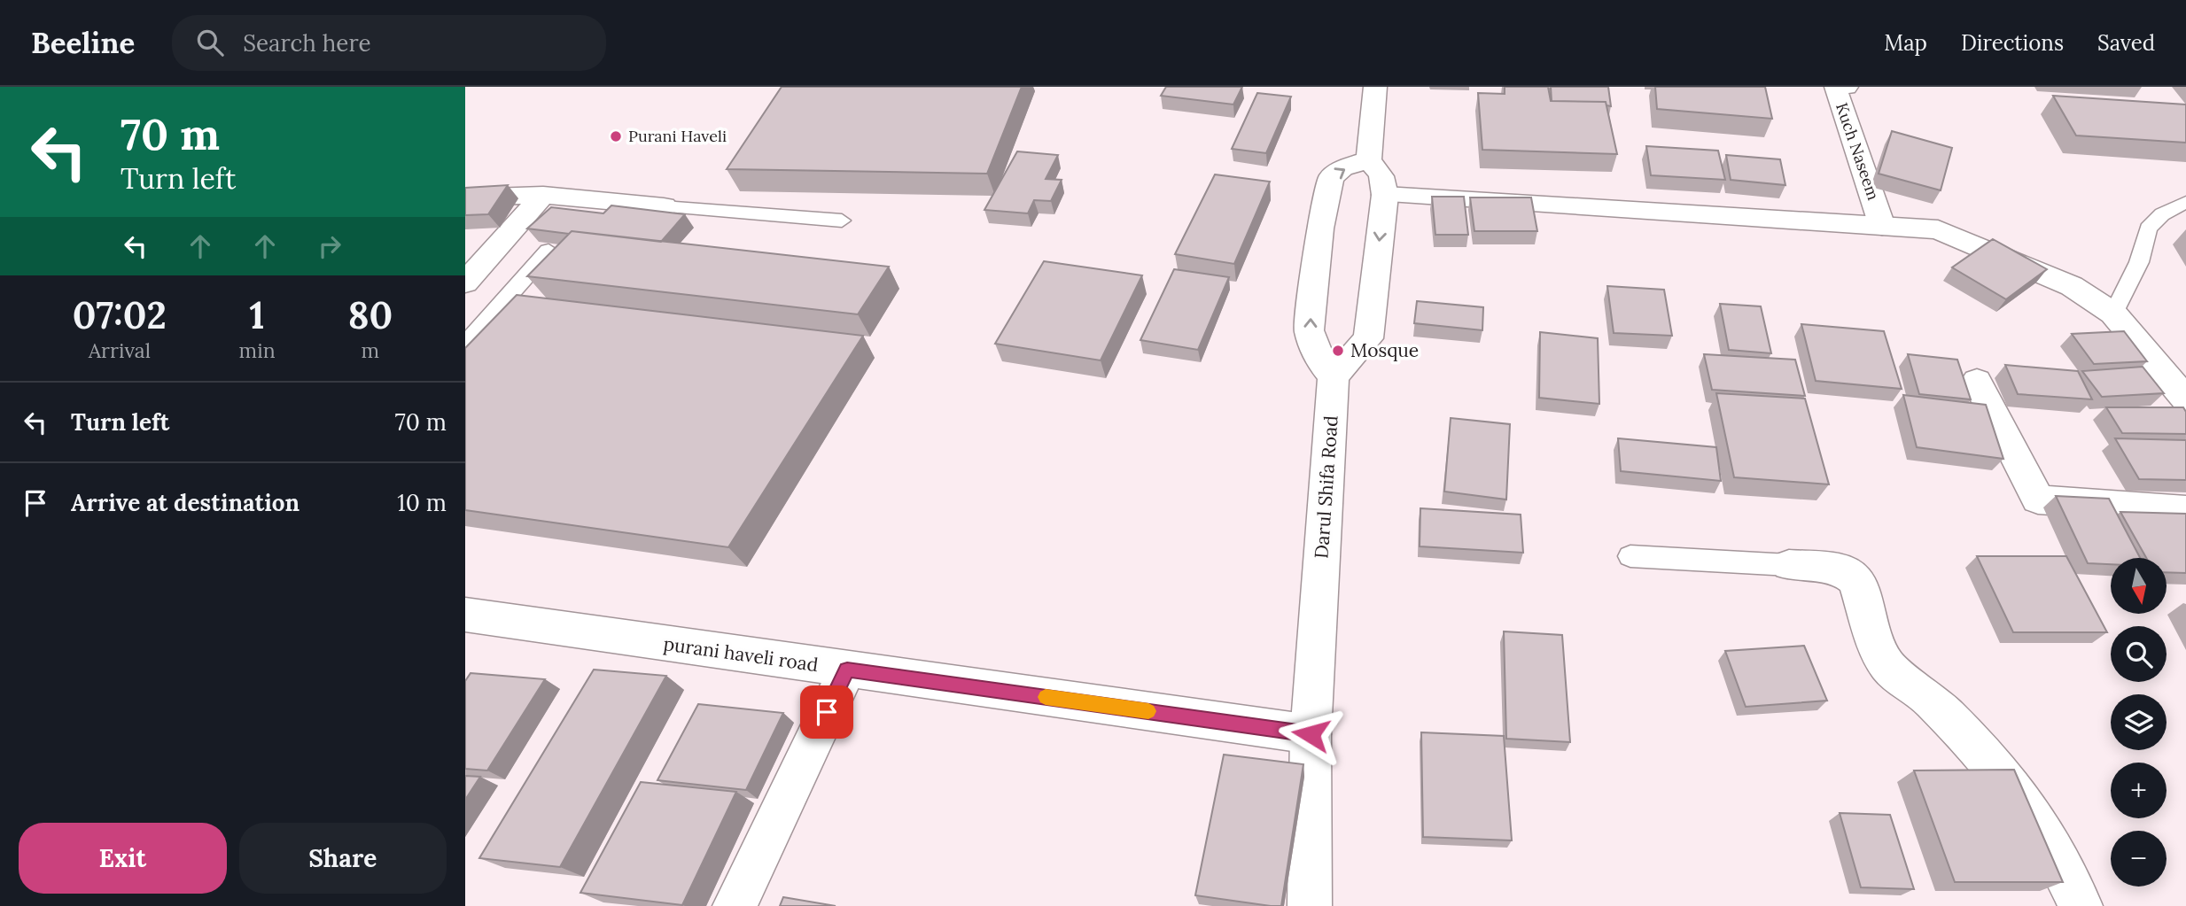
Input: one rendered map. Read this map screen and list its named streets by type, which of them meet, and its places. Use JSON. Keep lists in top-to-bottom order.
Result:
{
  "streets": {
    "street": ["Kuch Naseem", "Darul Shifa Road", "purani haveli road"]
  },
  "crossings": [
    ["Darul Shifa Road", "purani haveli road"]
  ],
  "places": ["Purani Haveli", "Mosque"],
  "north": "bottom",
  "page": {
    "header": "Beeline",
    "search": "Search here",
    "nav": ["Map", "Directions", "Saved"],
    "turn": ["70 m", "Turn left"],
    "eta": [
      "07:02",
      "Arrival",
      "1",
      "min",
      "80",
      "m"
    ],
    "list": [
      {
        "name": "Turn left",
        "value": "70 m"
      },
      {
        "name": "Arrive at destination",
        "value": "10 m"
      }
    ],
    "map_buttons": ["+", "−"],
    "buttons": ["Exit", "Share"]
  }
}
